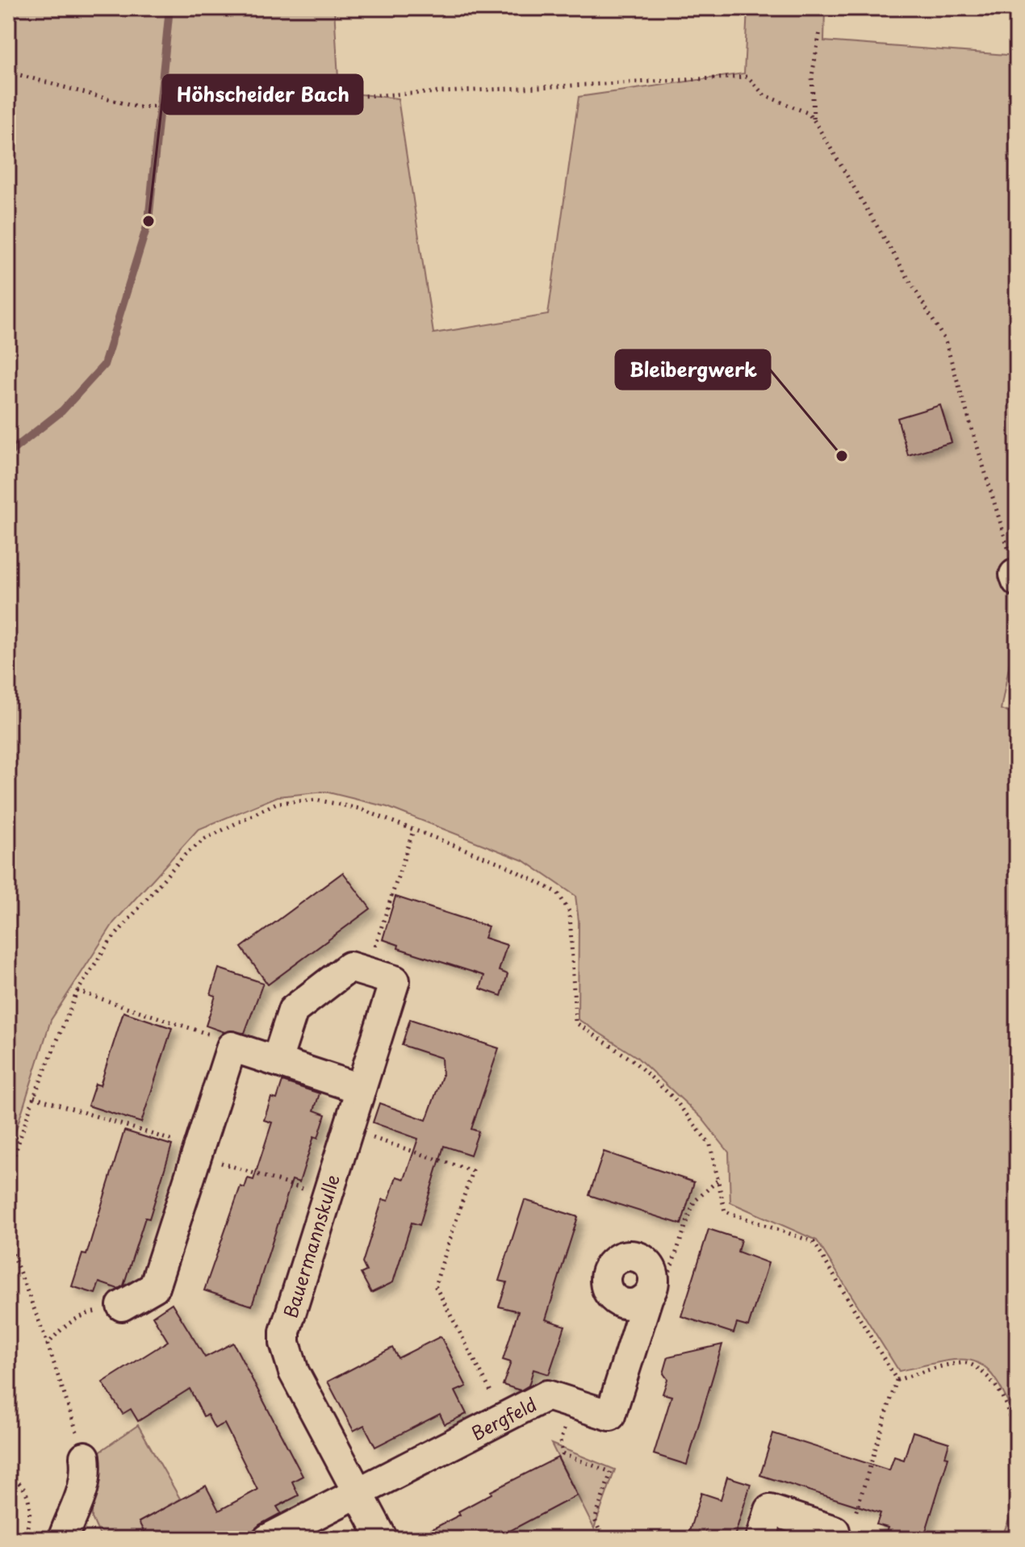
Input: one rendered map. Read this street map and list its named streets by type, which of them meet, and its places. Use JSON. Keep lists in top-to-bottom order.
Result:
{
  "streets": {
    "street": ["Bauermannskulle", "Bergfeld"]
  },
  "crossings": [
    ["Bauermannskulle", "Bergfeld"]
  ],
  "places": ["Höhscheider Bach", "Bleibergwerk"]
}
